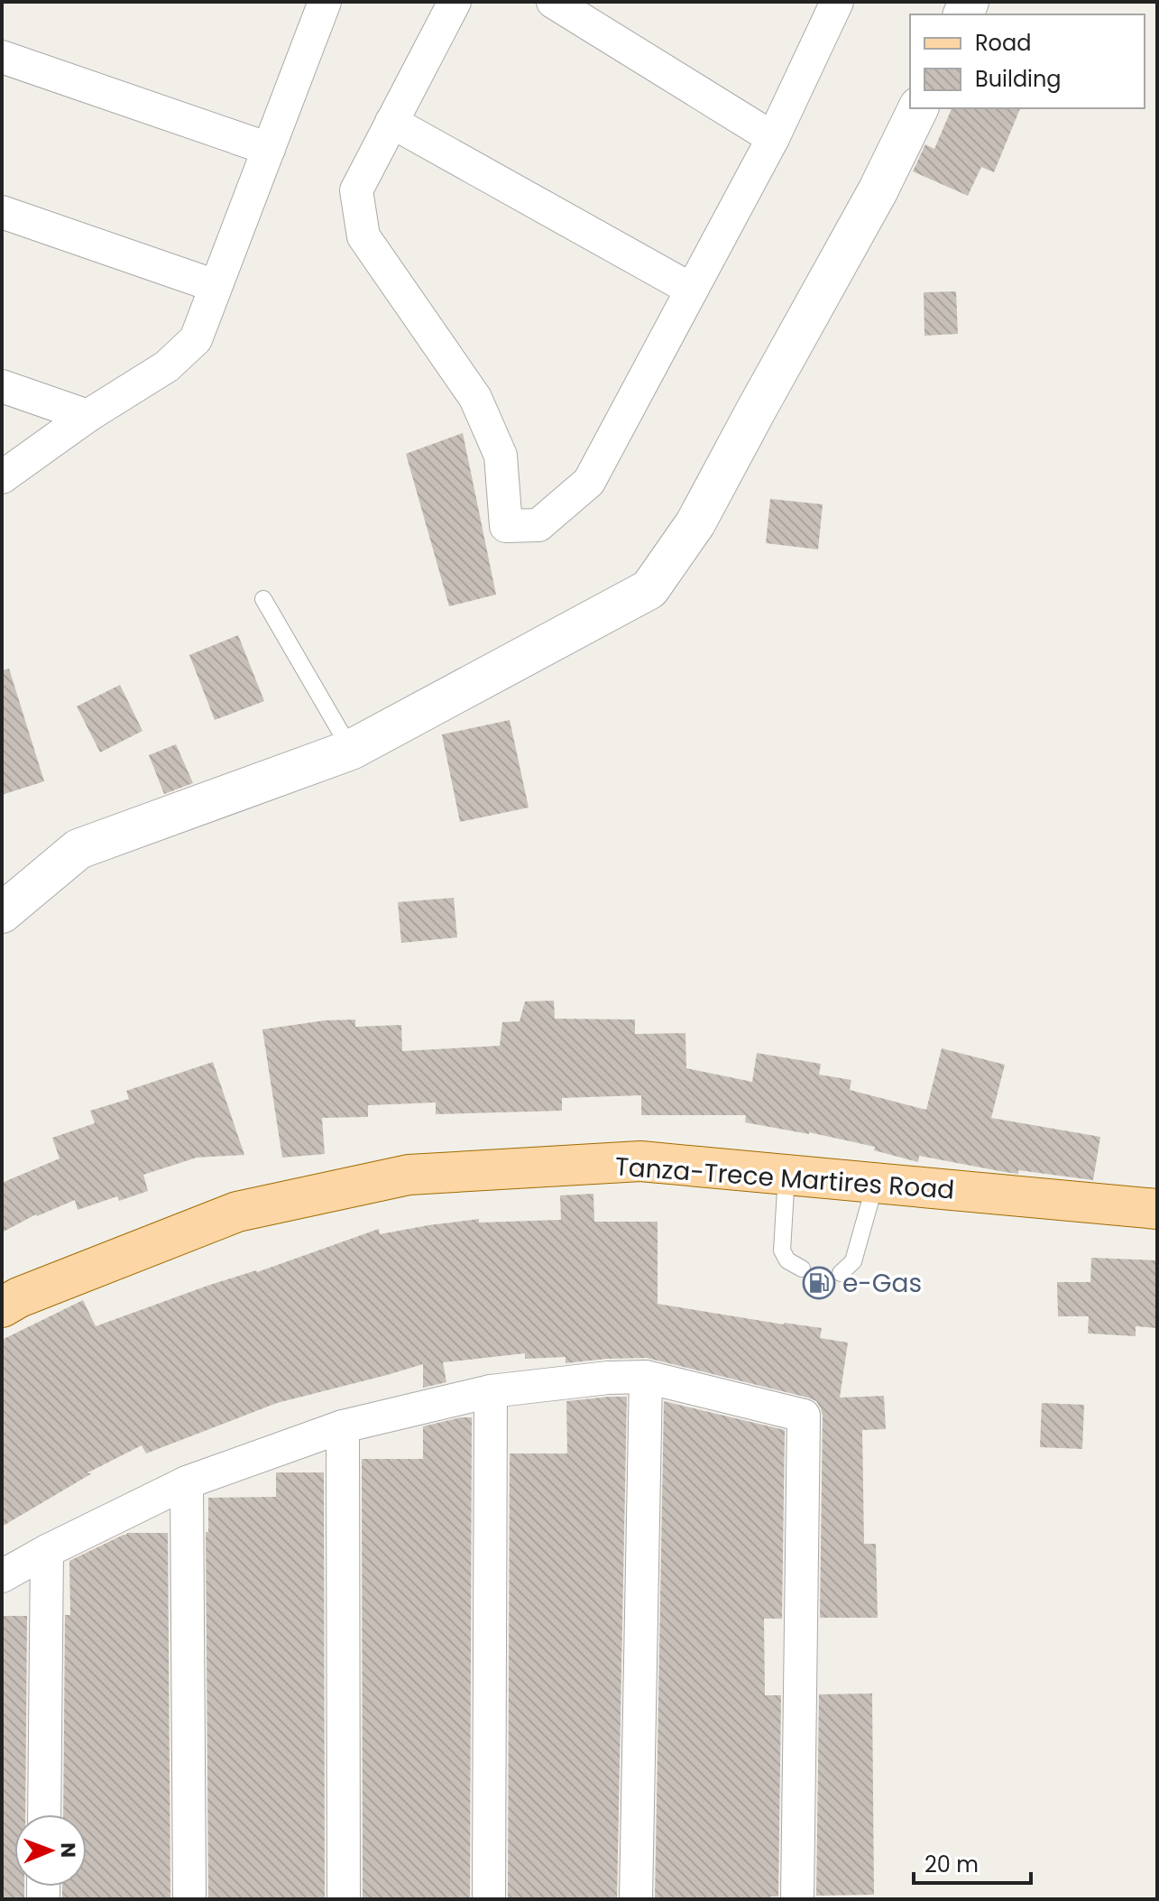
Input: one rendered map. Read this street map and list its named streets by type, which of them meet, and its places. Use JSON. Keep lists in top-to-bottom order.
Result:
{
  "streets": {
    "main road": ["Tanza-Trece Martires Road"]
  },
  "places": {
    "fuel station": ["e-Gas"]
  },
  "legend": ["Road", "Building"],
  "scale_bar": "20 m",
  "north": "right"
}
